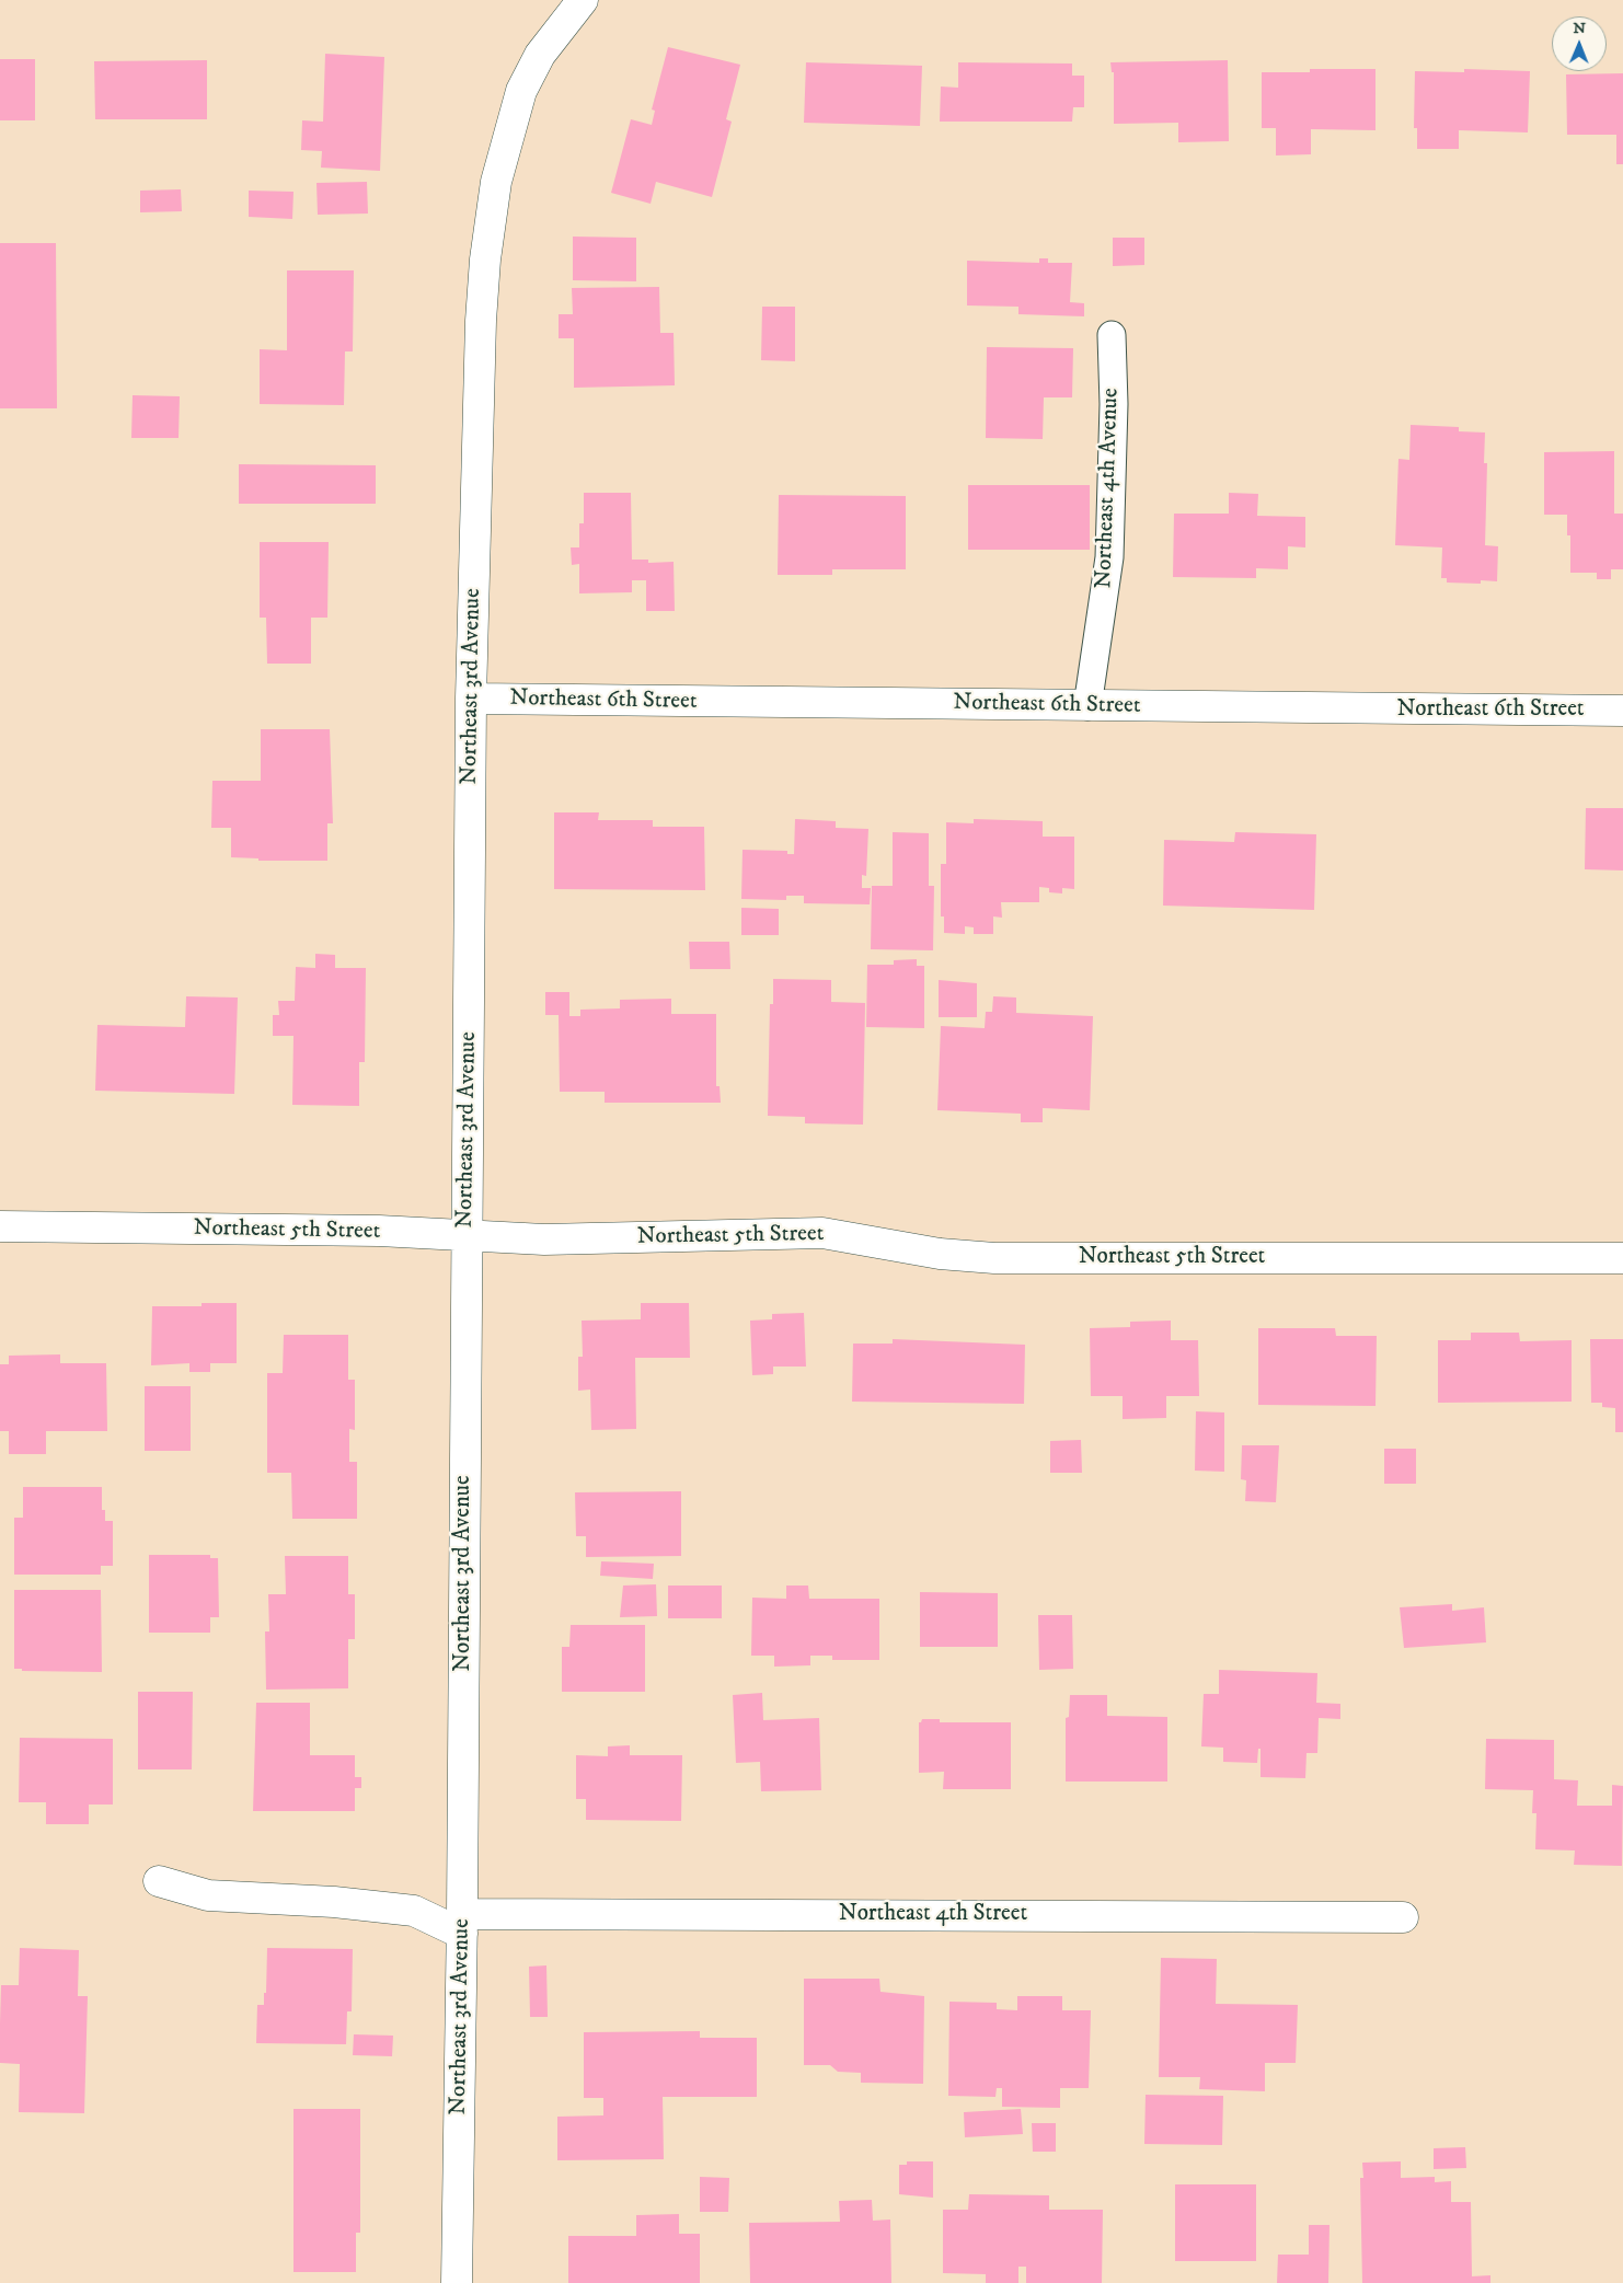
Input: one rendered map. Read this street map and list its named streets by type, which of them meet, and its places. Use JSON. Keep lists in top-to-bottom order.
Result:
{
  "streets": {
    "street": [
      "Northeast 3rd Avenue",
      "Northeast 6th Street",
      "Northeast 5th Street",
      "Northeast 4th Street"
    ],
    "lane": ["Northeast 4th Avenue"]
  },
  "crossings": [
    ["Northeast 4th Avenue", "Northeast 6th Street"],
    ["Northeast 3rd Avenue", "Northeast 6th Street"],
    ["Northeast 3rd Avenue", "Northeast 5th Street"],
    ["Northeast 3rd Avenue", "Northeast 4th Street"]
  ],
  "north": "top"
}
